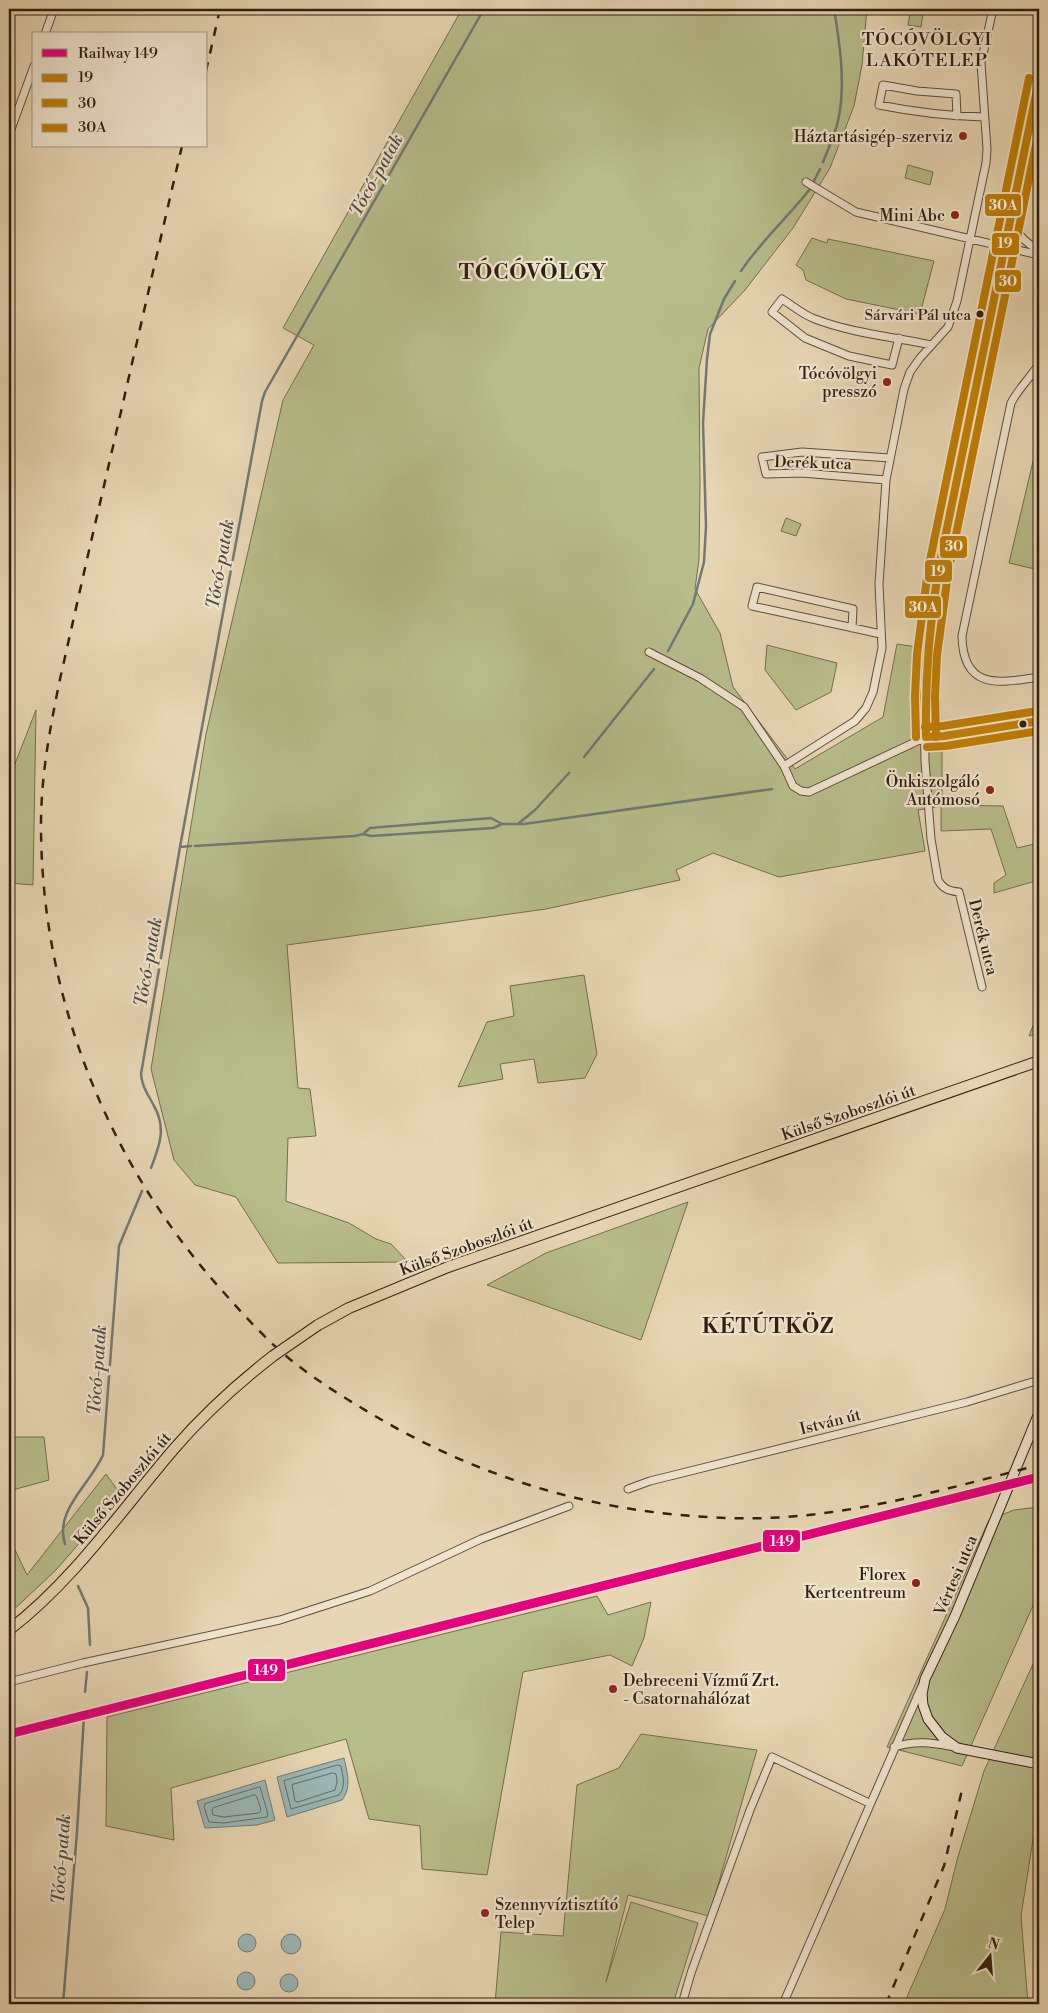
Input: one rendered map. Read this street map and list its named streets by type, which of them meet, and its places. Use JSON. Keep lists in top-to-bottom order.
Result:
{
  "streets": {
    "main road": ["Külső Szoboszlói út"],
    "street": ["Derék utca", "István út", "Vértesi utca"]
  },
  "districts": ["TÓCÓVÖLGYI LAKÓTELEP", "TÓCÓVÖLGY", "KÉTÚTKÖZ"],
  "water": ["Tócó-patak"],
  "places": [
    "Háztartásigép-szerviz",
    "Mini Abc",
    "Sárvári Pál utca",
    "Tócóvölgyi presszó",
    "Önkiszolgáló Autómosó",
    "Florex Kertcentreum",
    "Debreceni Vízmű Zrt. - Csatornahálózat",
    "Szennyvíztisztító Telep"
  ],
  "lines": [
    "transit line 30A",
    "transit line 19",
    "transit line 30",
    "rail line 149"
  ],
  "legend": [
    "Railway 149",
    "19",
    "30",
    "30A"
  ],
  "north": "top"
}
